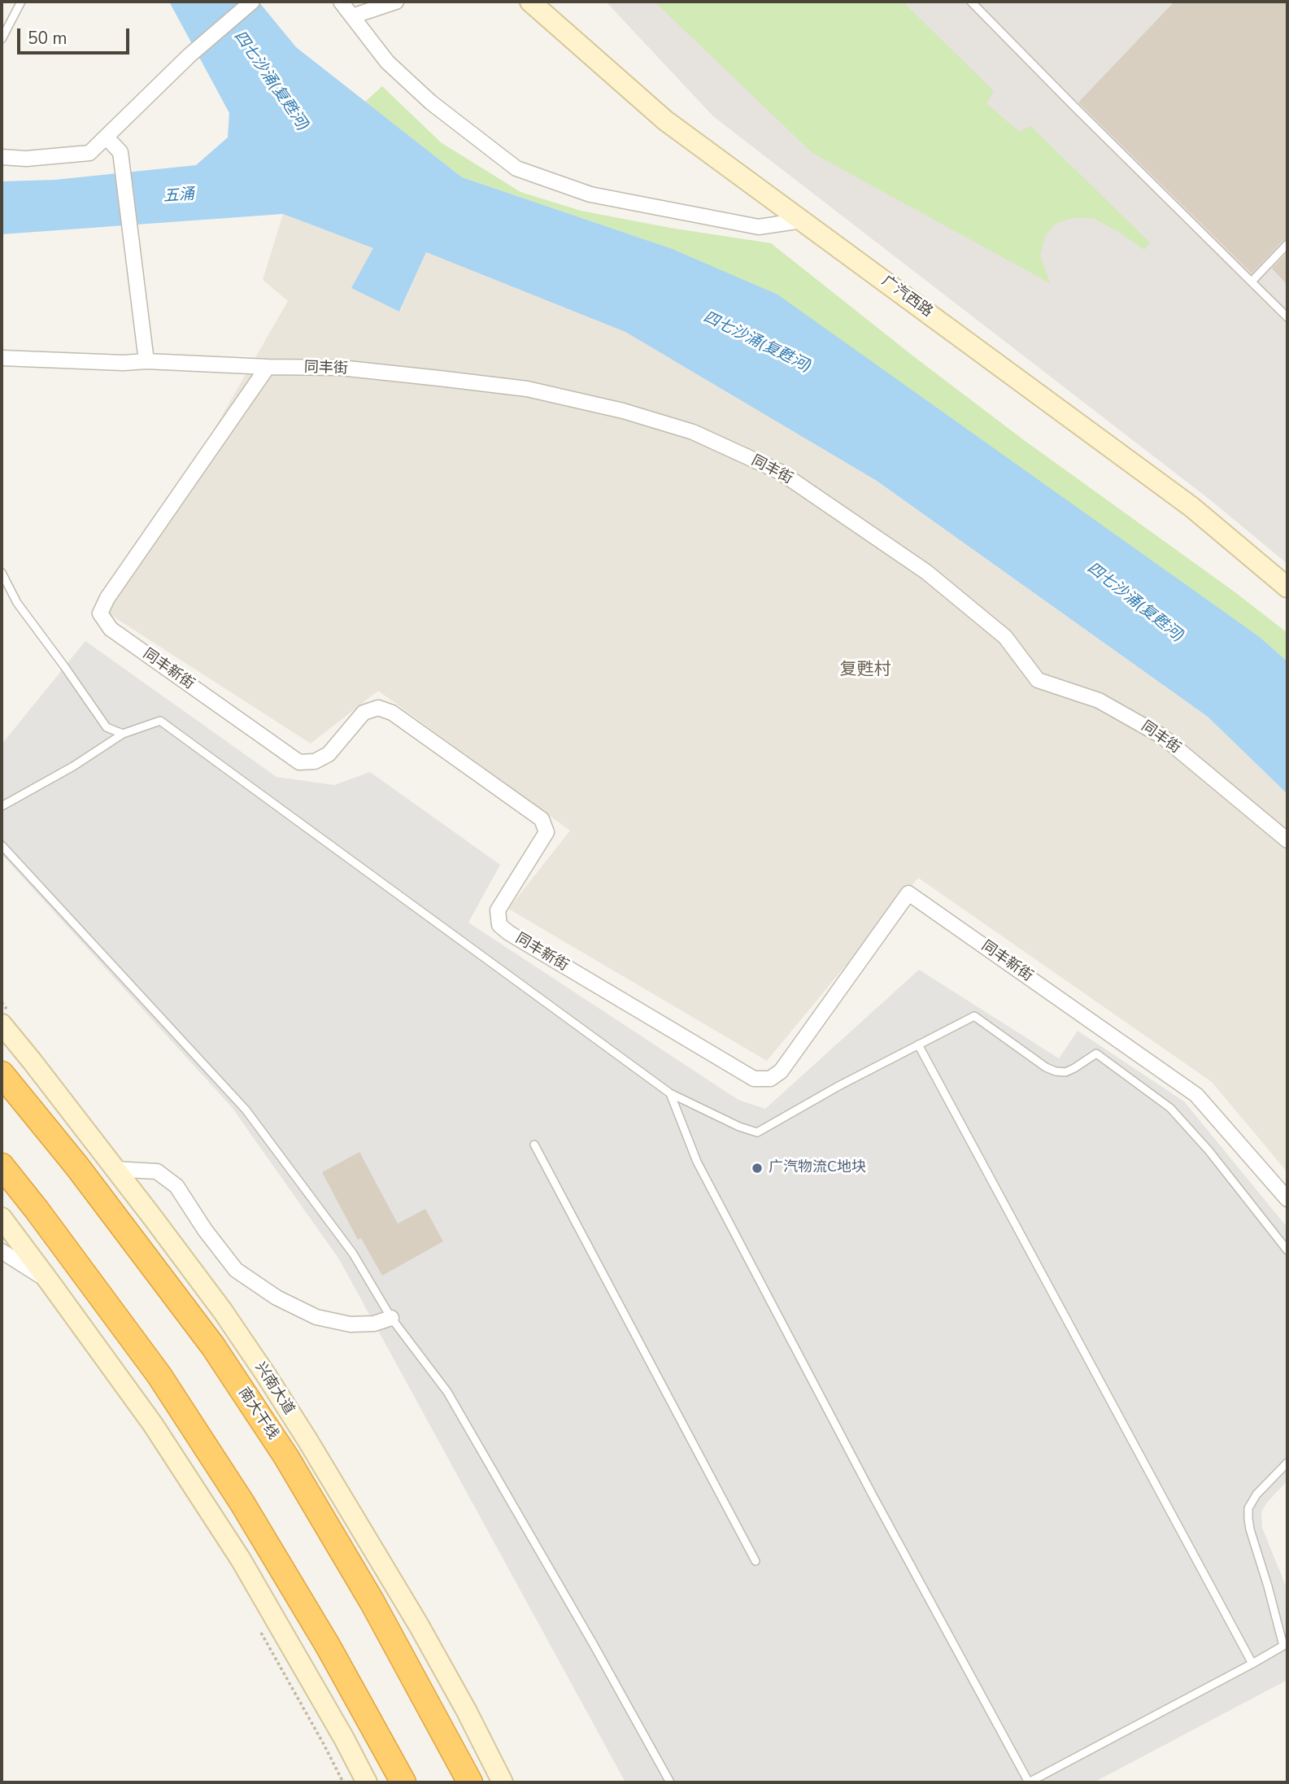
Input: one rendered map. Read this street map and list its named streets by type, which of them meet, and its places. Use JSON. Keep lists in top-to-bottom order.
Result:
{
  "streets": {
    "highway": ["南大干线"],
    "main road": ["广汽西路", "兴南大道"],
    "street": ["同丰街", "同丰新街"]
  },
  "crossings": [
    ["同丰街", "同丰新街"]
  ],
  "districts": ["复甦村"],
  "water": ["四七沙涌(复甦河)", "五涌"],
  "places": ["广汽物流C地块"],
  "scale_bar": "50 m"
}
